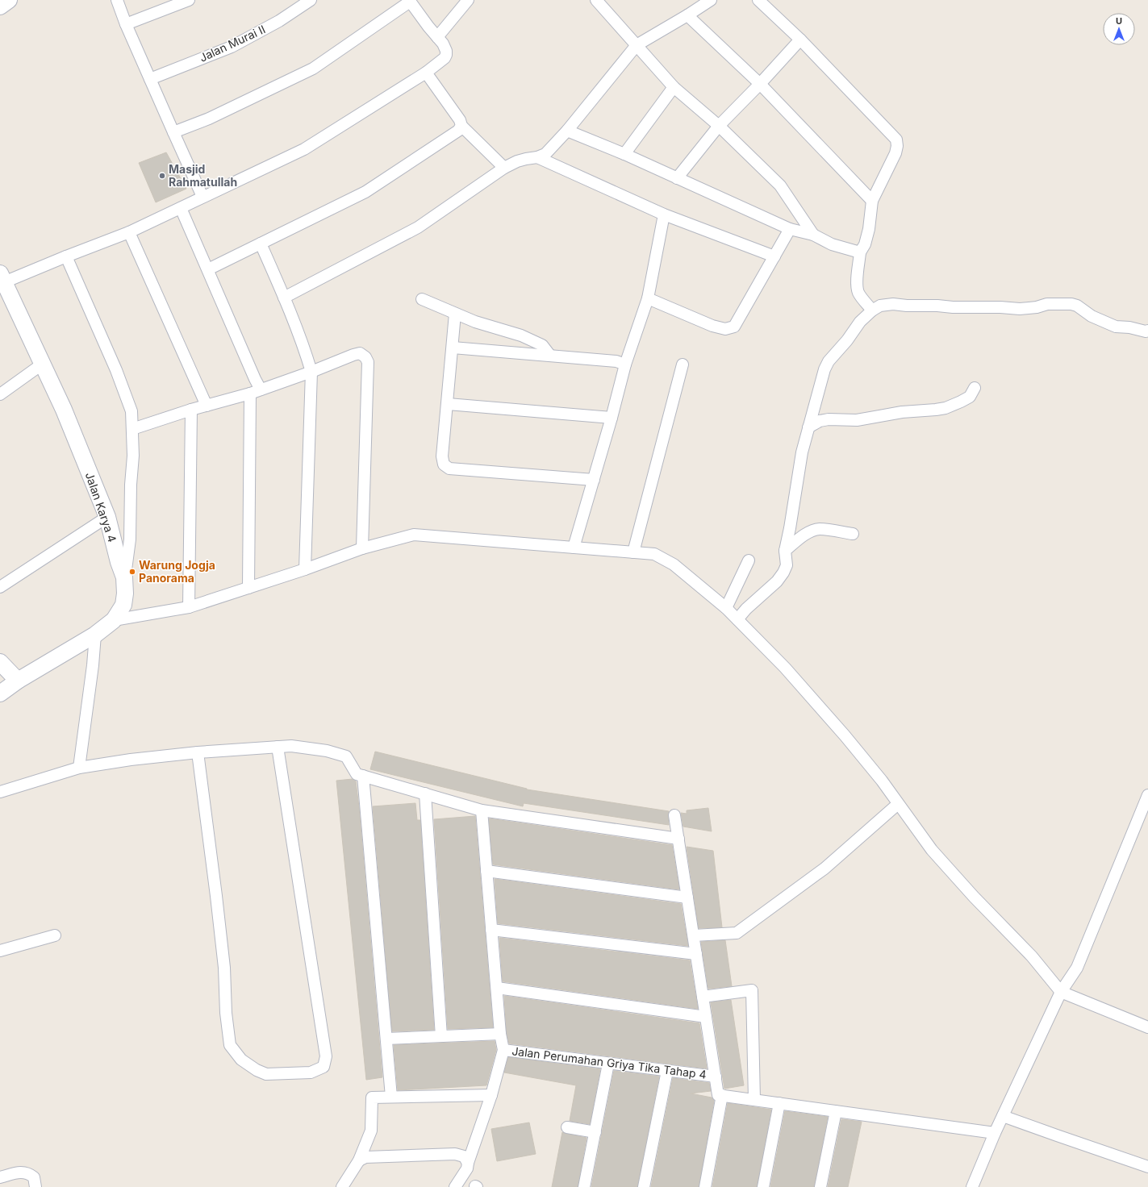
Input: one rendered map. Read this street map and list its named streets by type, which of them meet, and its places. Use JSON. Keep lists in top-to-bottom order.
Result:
{
  "streets": {
    "main road": ["Jalan Karya 4"],
    "street": ["Jalan Murai II", "Jalan Perumahan Griya Tika Tahap 4"]
  },
  "places": ["Masjid Rahmatullah", "Warung Jogja Panorama"],
  "north": "top"
}
